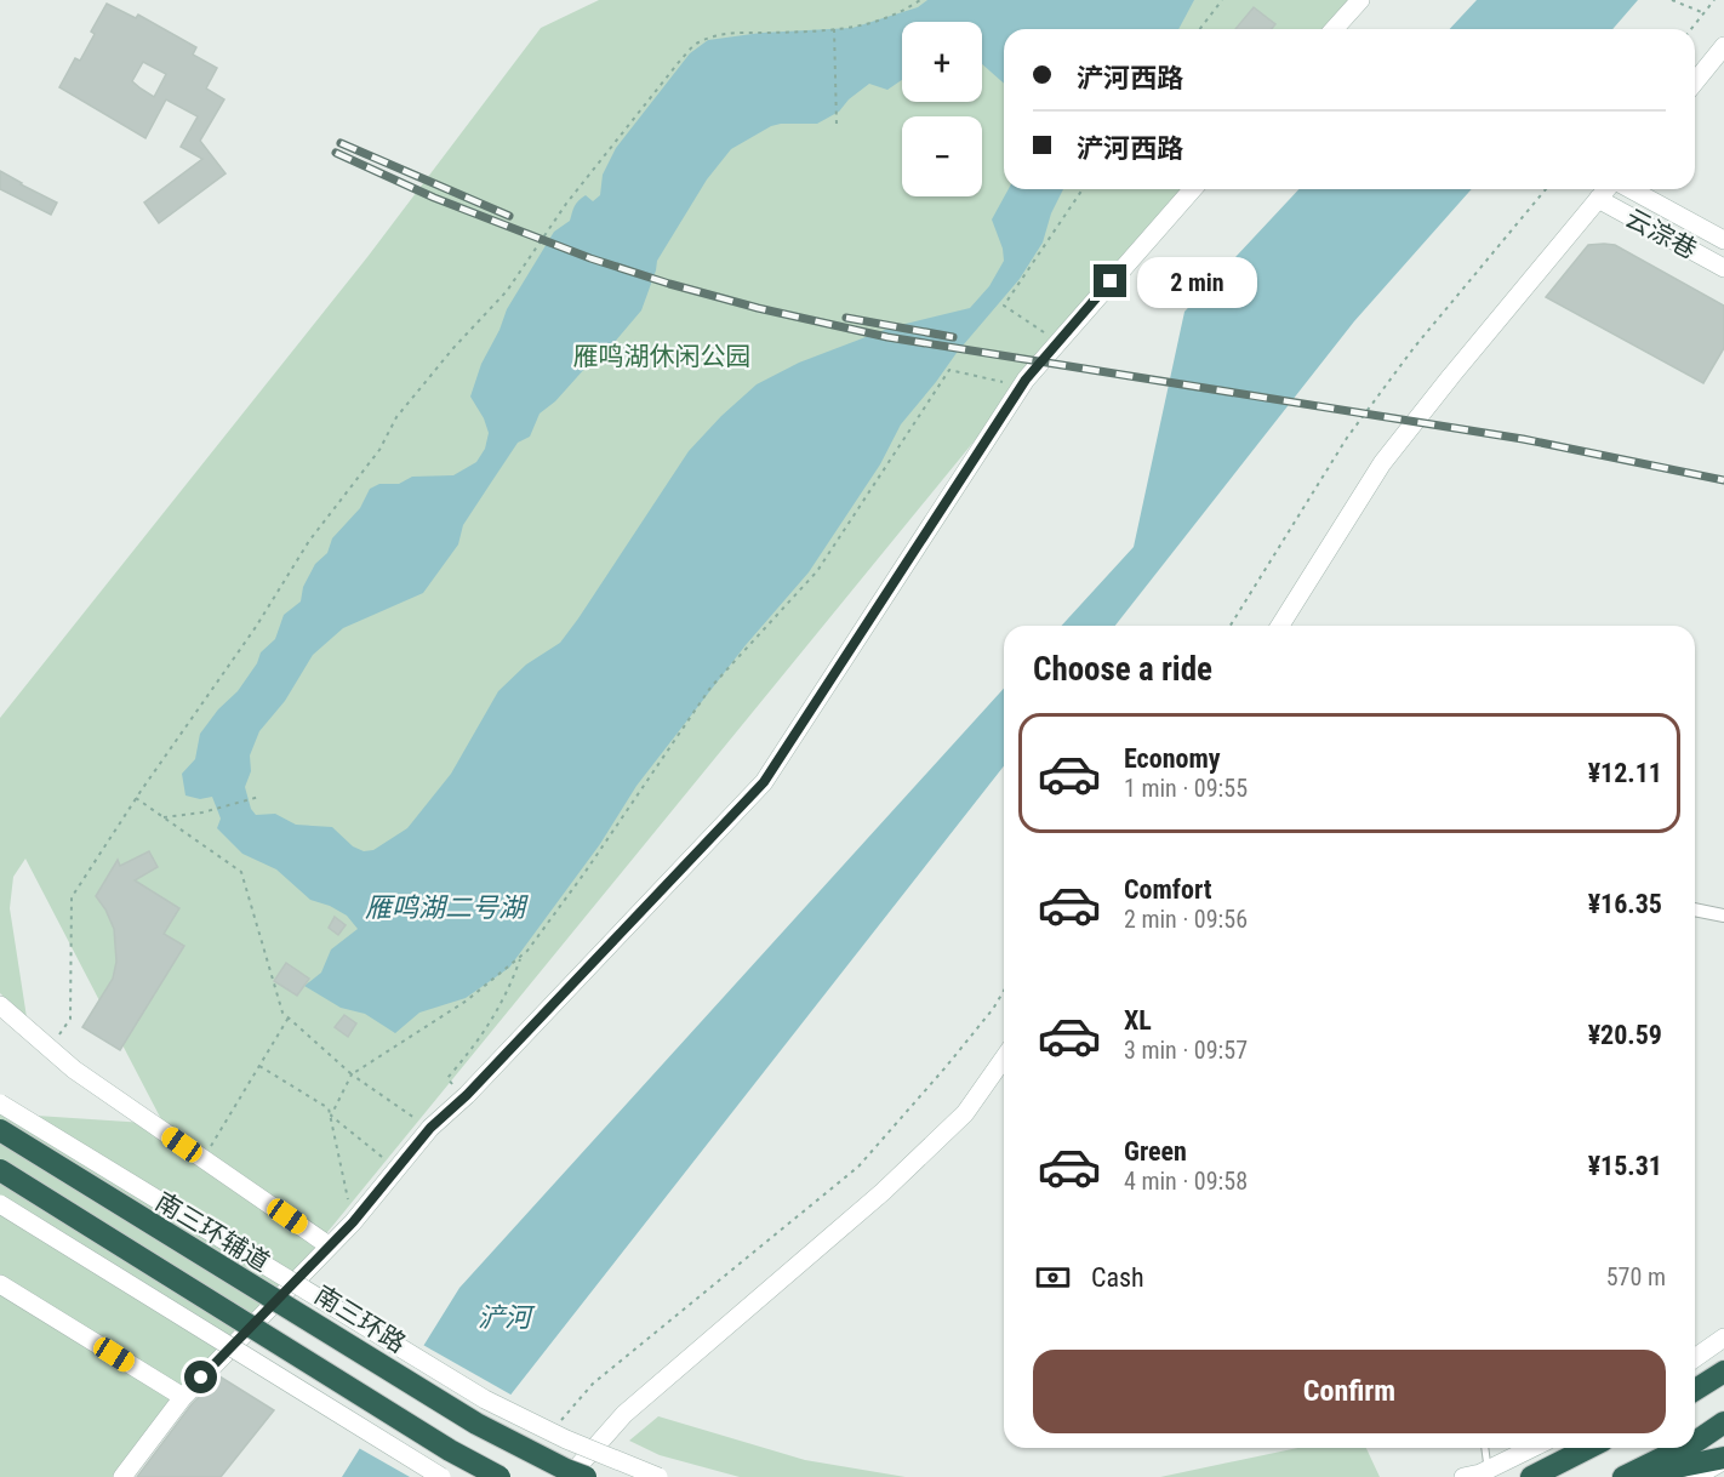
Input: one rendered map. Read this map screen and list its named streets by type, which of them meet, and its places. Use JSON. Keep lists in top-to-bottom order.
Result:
{
  "streets": {
    "highway": ["南三环路"],
    "street": ["云淙巷", "南三环辅道"]
  },
  "water": ["雁鸣湖二号湖", "浐河"],
  "parks": ["雁鸣湖休闲公园"],
  "page": {
    "map_buttons": ["+", "−"],
    "banner": ["浐河西路", "浐河西路"],
    "bubble": "2 min",
    "heading": "Choose a ride",
    "list": [
      {
        "name": "Economy",
        "note": "1 min · 09:55",
        "value": "¥12.11"
      },
      {
        "name": "Comfort",
        "note": "2 min · 09:56",
        "value": "¥16.35"
      },
      {
        "name": "XL",
        "note": "3 min · 09:57",
        "value": "¥20.59"
      },
      {
        "name": "Green",
        "note": "4 min · 09:58",
        "value": "¥15.31"
      }
    ],
    "pay": ["Cash", "570 m"],
    "buttons": "Confirm"
  }
}
